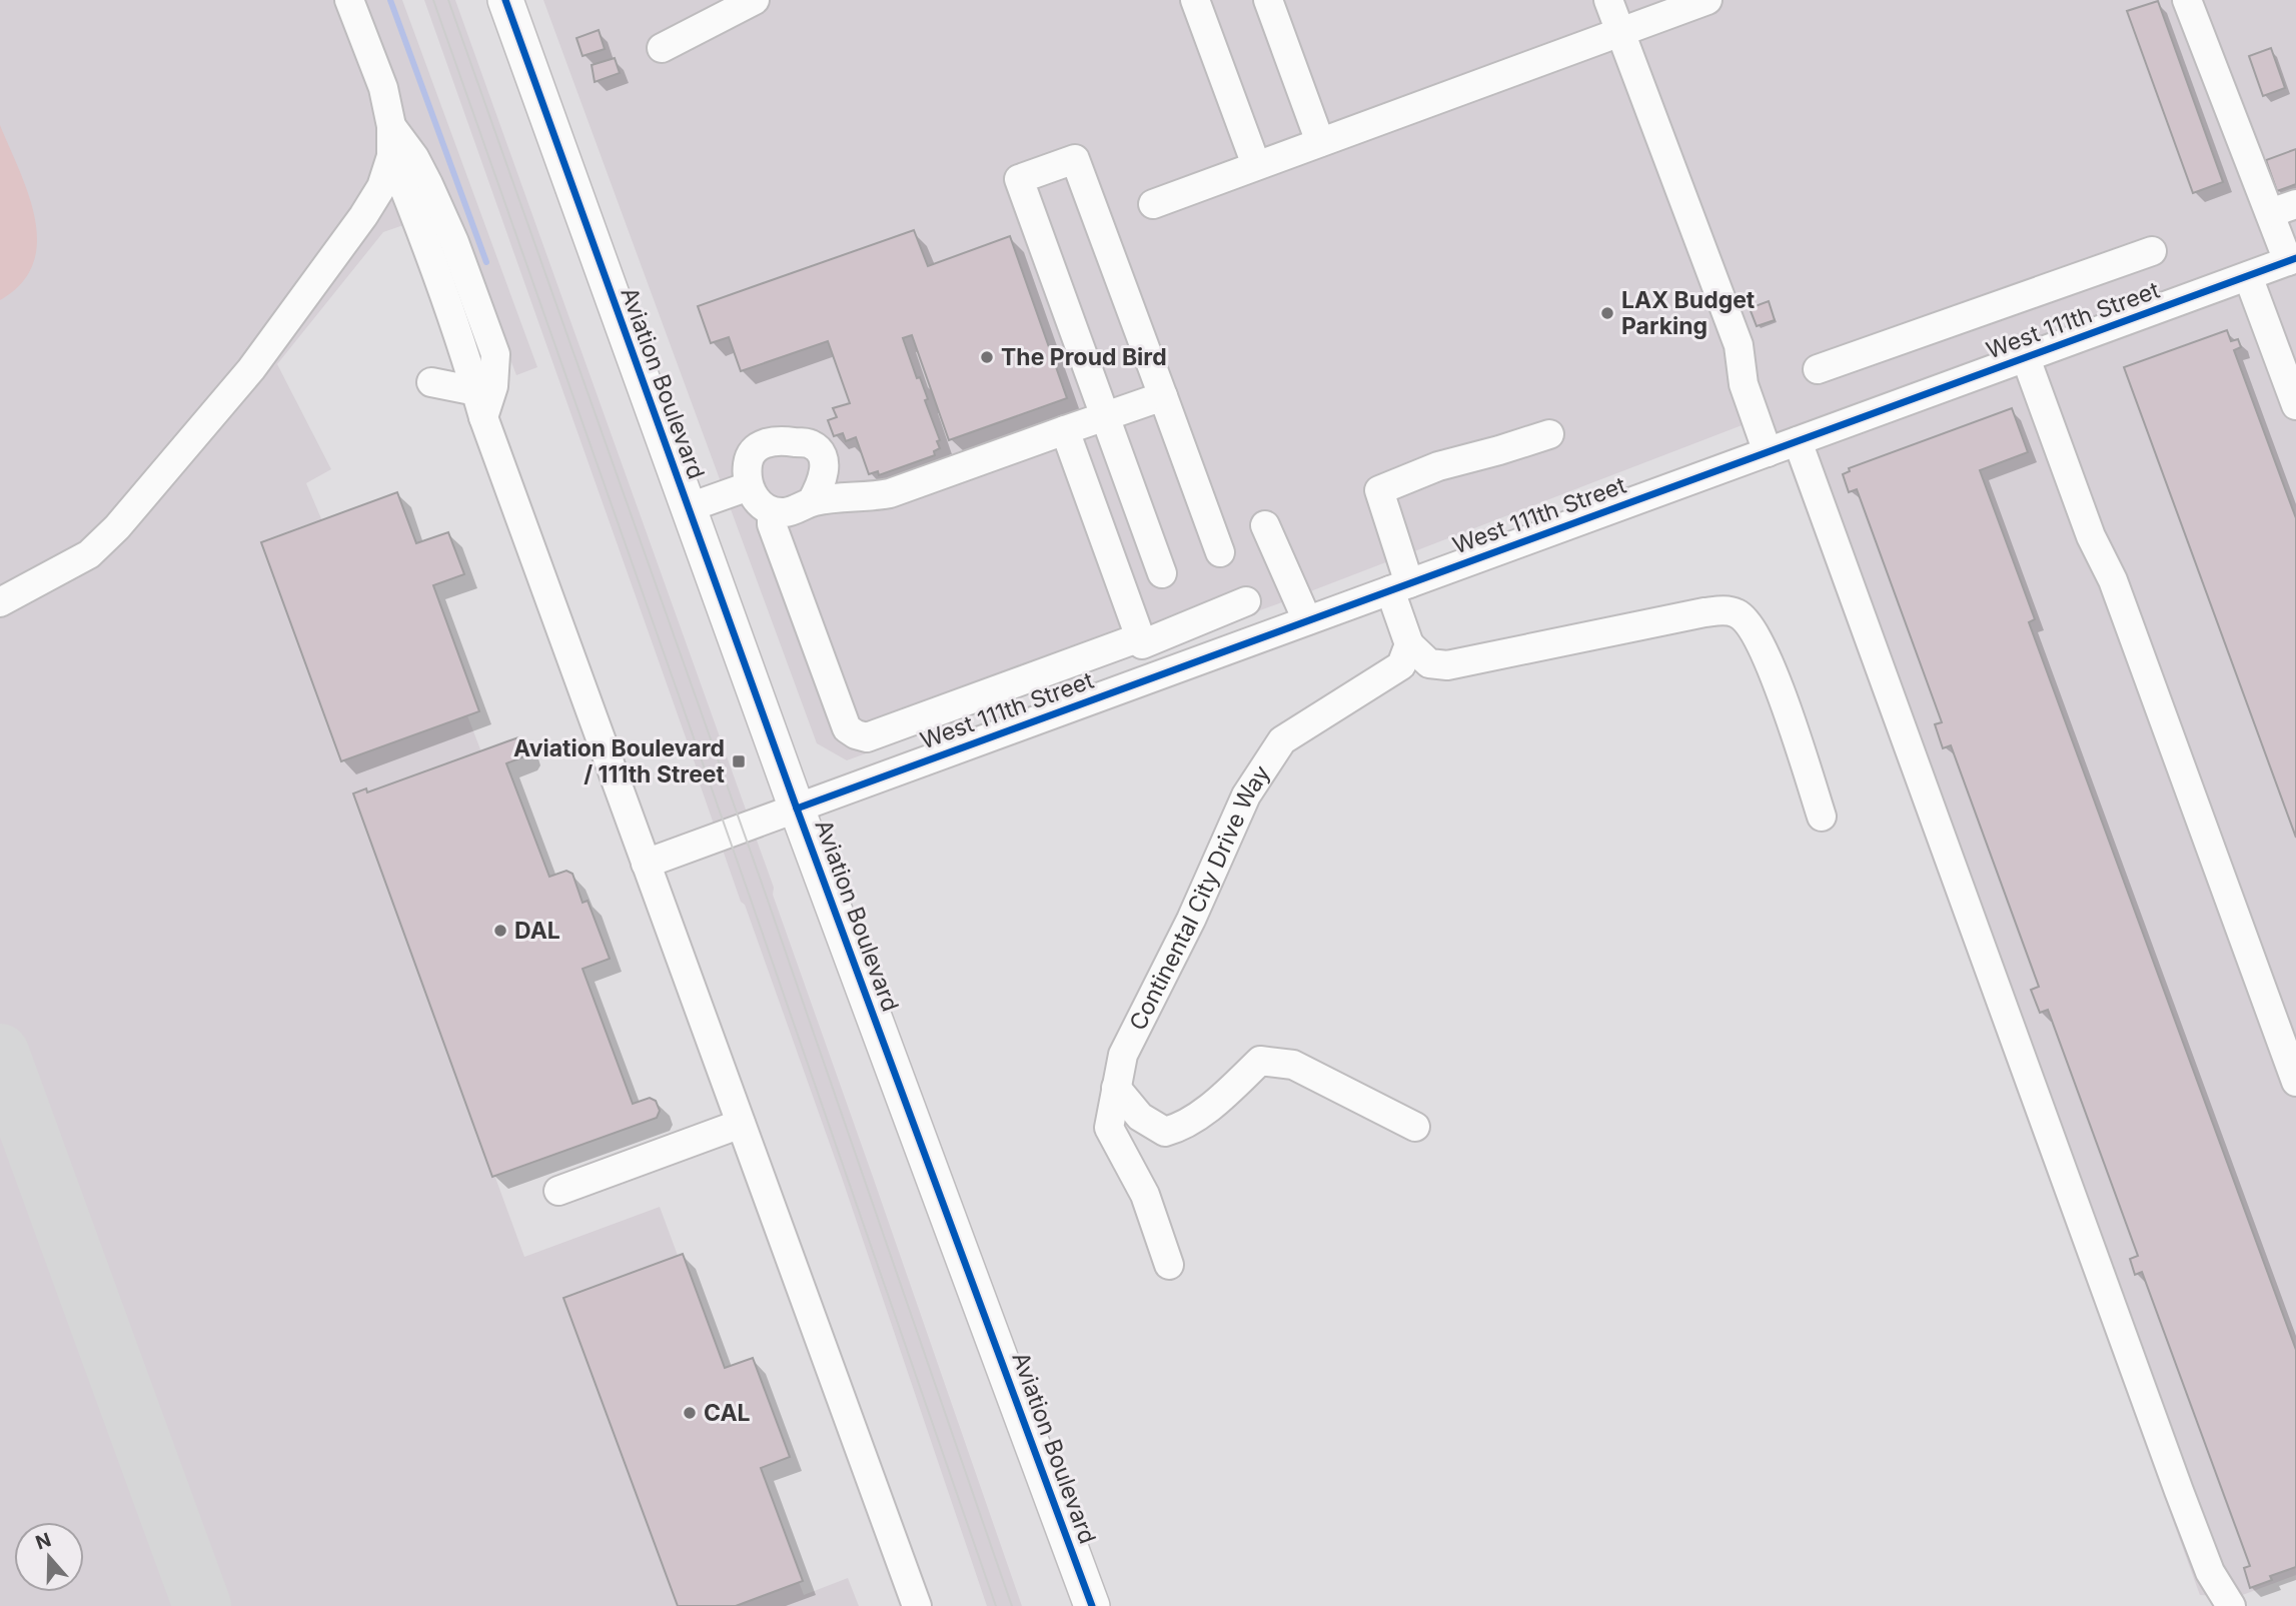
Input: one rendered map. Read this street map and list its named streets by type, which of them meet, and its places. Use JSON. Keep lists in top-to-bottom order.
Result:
{
  "streets": {
    "main road": ["Aviation Boulevard"],
    "street": ["West 111th Street", "Continental City Drive Way"]
  },
  "crossings": [
    ["West 111th Street", "Aviation Boulevard"]
  ],
  "places": {
    "other": [
      "LAX Budget Parking",
      "The Proud Bird",
      "DAL",
      "CAL"
    ],
    "transit": ["Aviation Boulevard / 111th Street"]
  },
  "north": "top"
}
